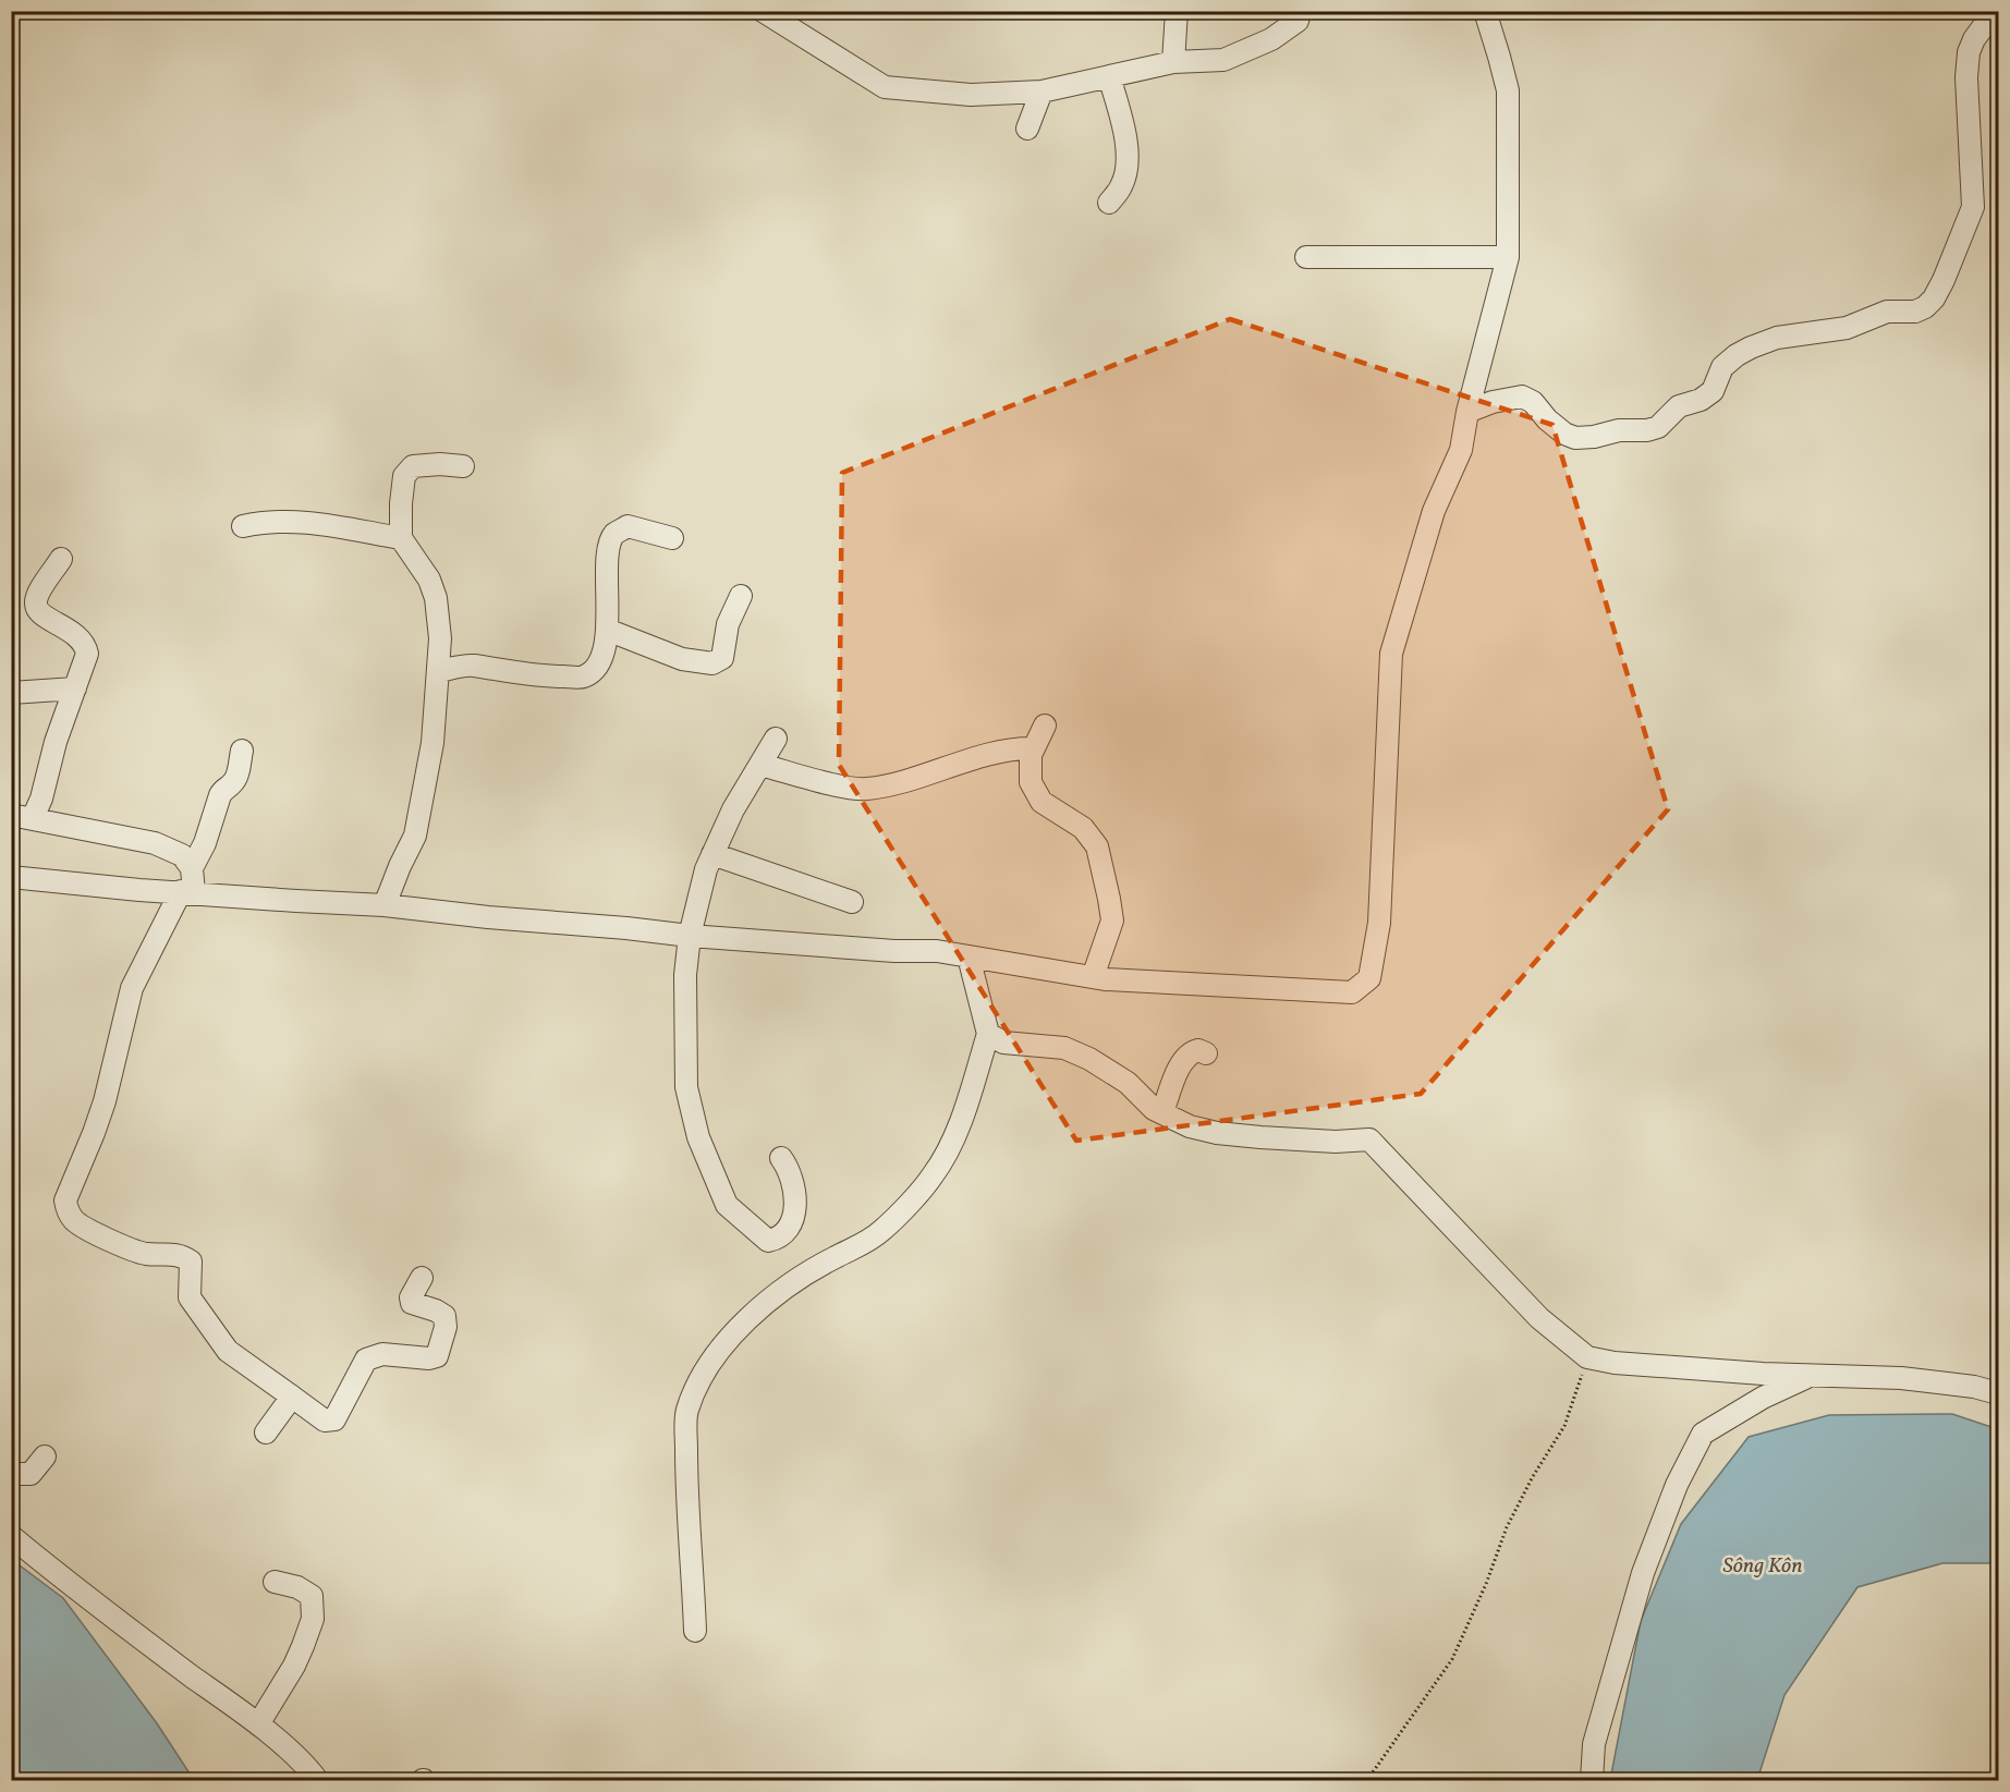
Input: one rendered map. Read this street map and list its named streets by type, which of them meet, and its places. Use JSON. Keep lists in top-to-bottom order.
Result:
{
  "water": ["Sông Kôn"]
}
